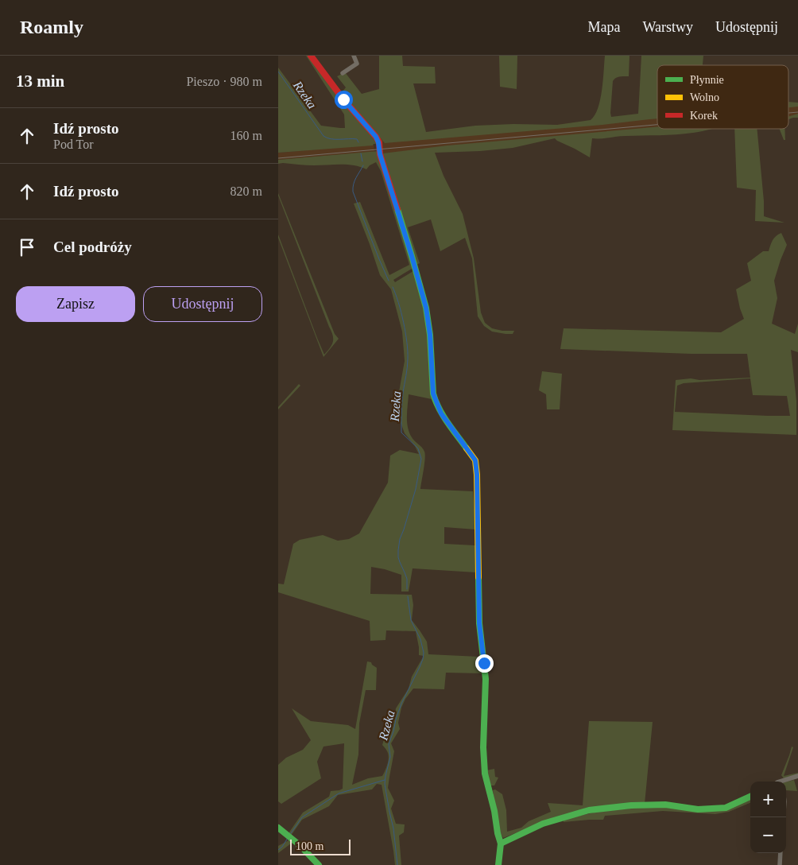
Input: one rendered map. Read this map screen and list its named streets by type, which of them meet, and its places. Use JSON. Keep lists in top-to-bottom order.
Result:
{
  "water": ["Rzeka"],
  "legend": ["Płynnie", "Wolno", "Korek"],
  "scale_bar": "100 m",
  "page": {
    "header": "Roamly",
    "nav": ["Mapa", "Warstwy", "Udostępnij"],
    "heading": ["13 min", "Pieszo · 980 m"],
    "list": [
      ["Idź prosto", "Pod Tor", "160 m"],
      ["Idź prosto", "820 m"],
      "Cel podróży"
    ],
    "buttons": ["Zapisz", "Udostępnij"],
    "map_buttons": ["+", "−"],
    "scale": "100 m"
  }
}
